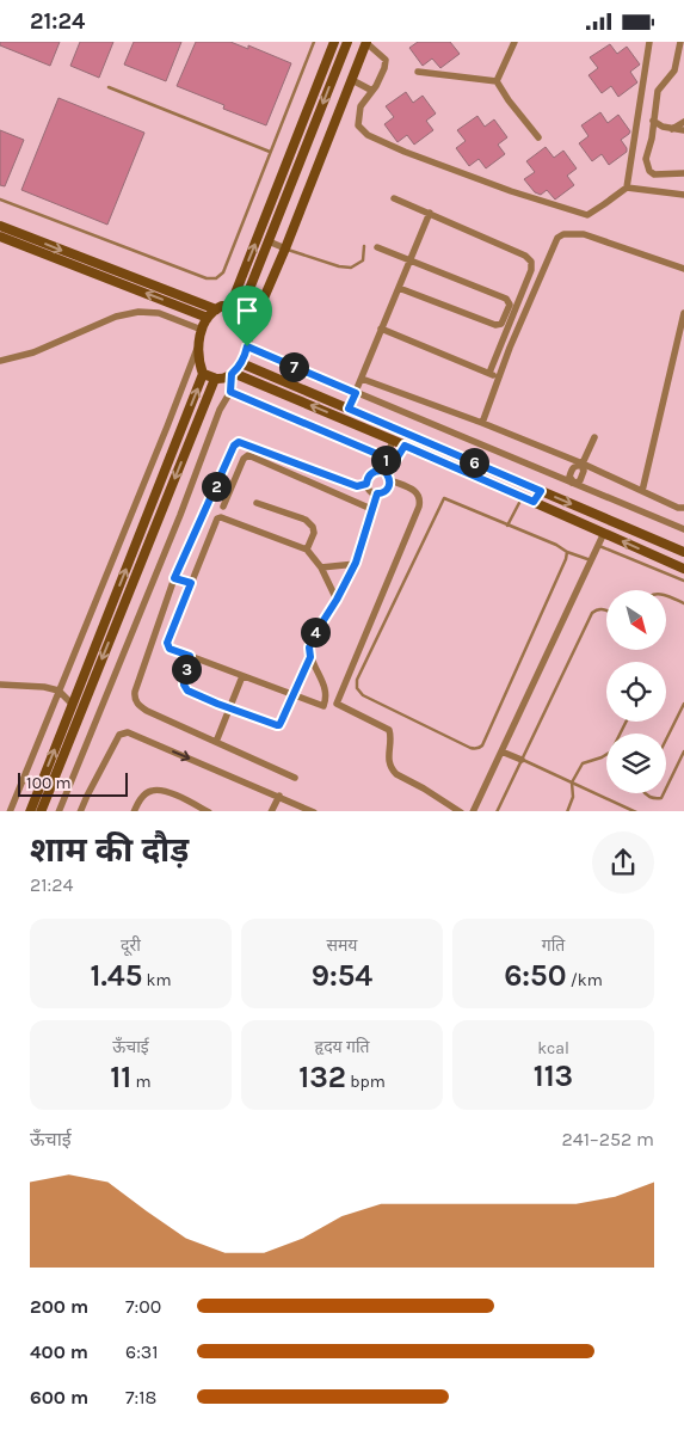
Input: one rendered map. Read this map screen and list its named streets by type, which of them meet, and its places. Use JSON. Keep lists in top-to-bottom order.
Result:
{
  "scale_bar": "100 m",
  "north": "bottom right",
  "page": {
    "status": "21:24",
    "pins": [
      "7",
      "1",
      "6",
      "2",
      "4",
      "3"
    ],
    "scale": "100 m",
    "heading": ["शाम की दौड़", "21:24"],
    "stats": [
      ["दूरी", "1.45 km"],
      ["समय", "9:54"],
      ["गति", "6:50 /km"],
      ["ऊँचाई", "11 m"],
      ["हृदय गति", "132 bpm"],
      ["kcal", "113"]
    ],
    "chart": ["ऊँचाई", "241–252 m"],
    "list": [
      {
        "name": "200 m",
        "note": "7:00"
      },
      {
        "name": "400 m",
        "note": "6:31"
      },
      {
        "name": "600 m",
        "note": "7:18"
      }
    ]
  }
}
